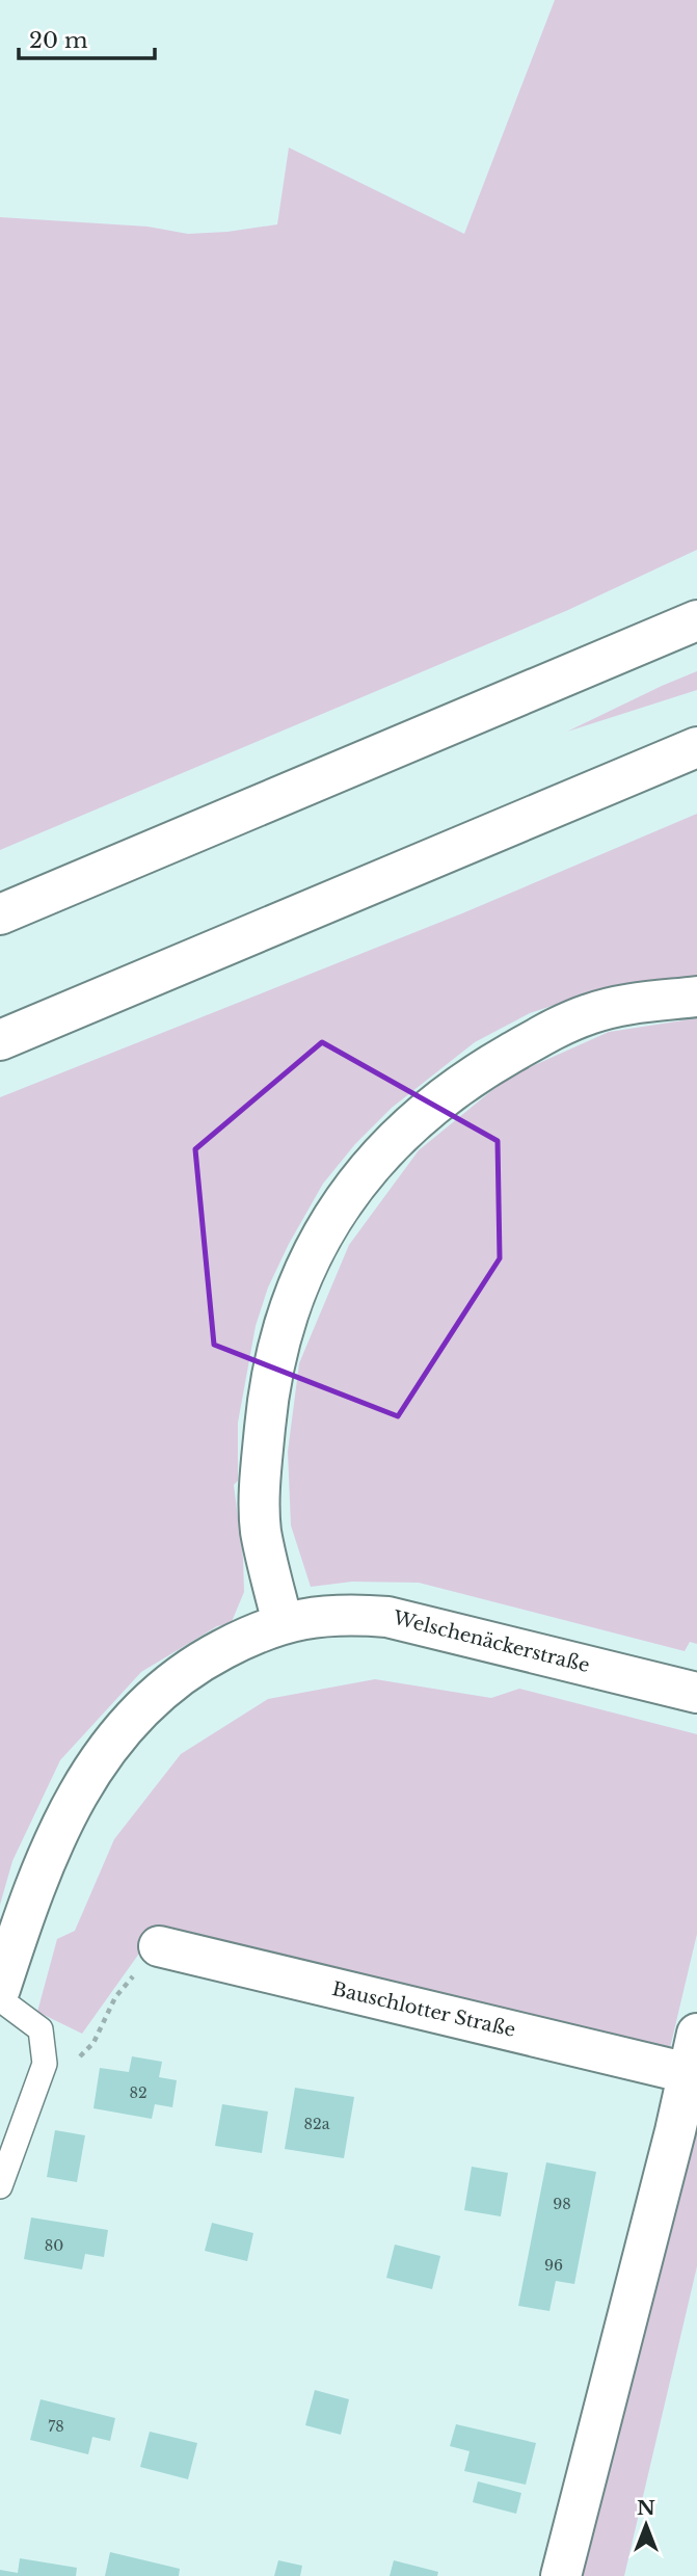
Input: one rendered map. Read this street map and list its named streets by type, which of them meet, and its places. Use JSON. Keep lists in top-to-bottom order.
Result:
{
  "streets": {
    "main road": ["Welschenäckerstraße", "Bauschlotter Straße"]
  },
  "house_numbers": [
    "82",
    "82a",
    "98",
    "80",
    "96",
    "78"
  ],
  "scale_bar": "20 m",
  "north": "top"
}
